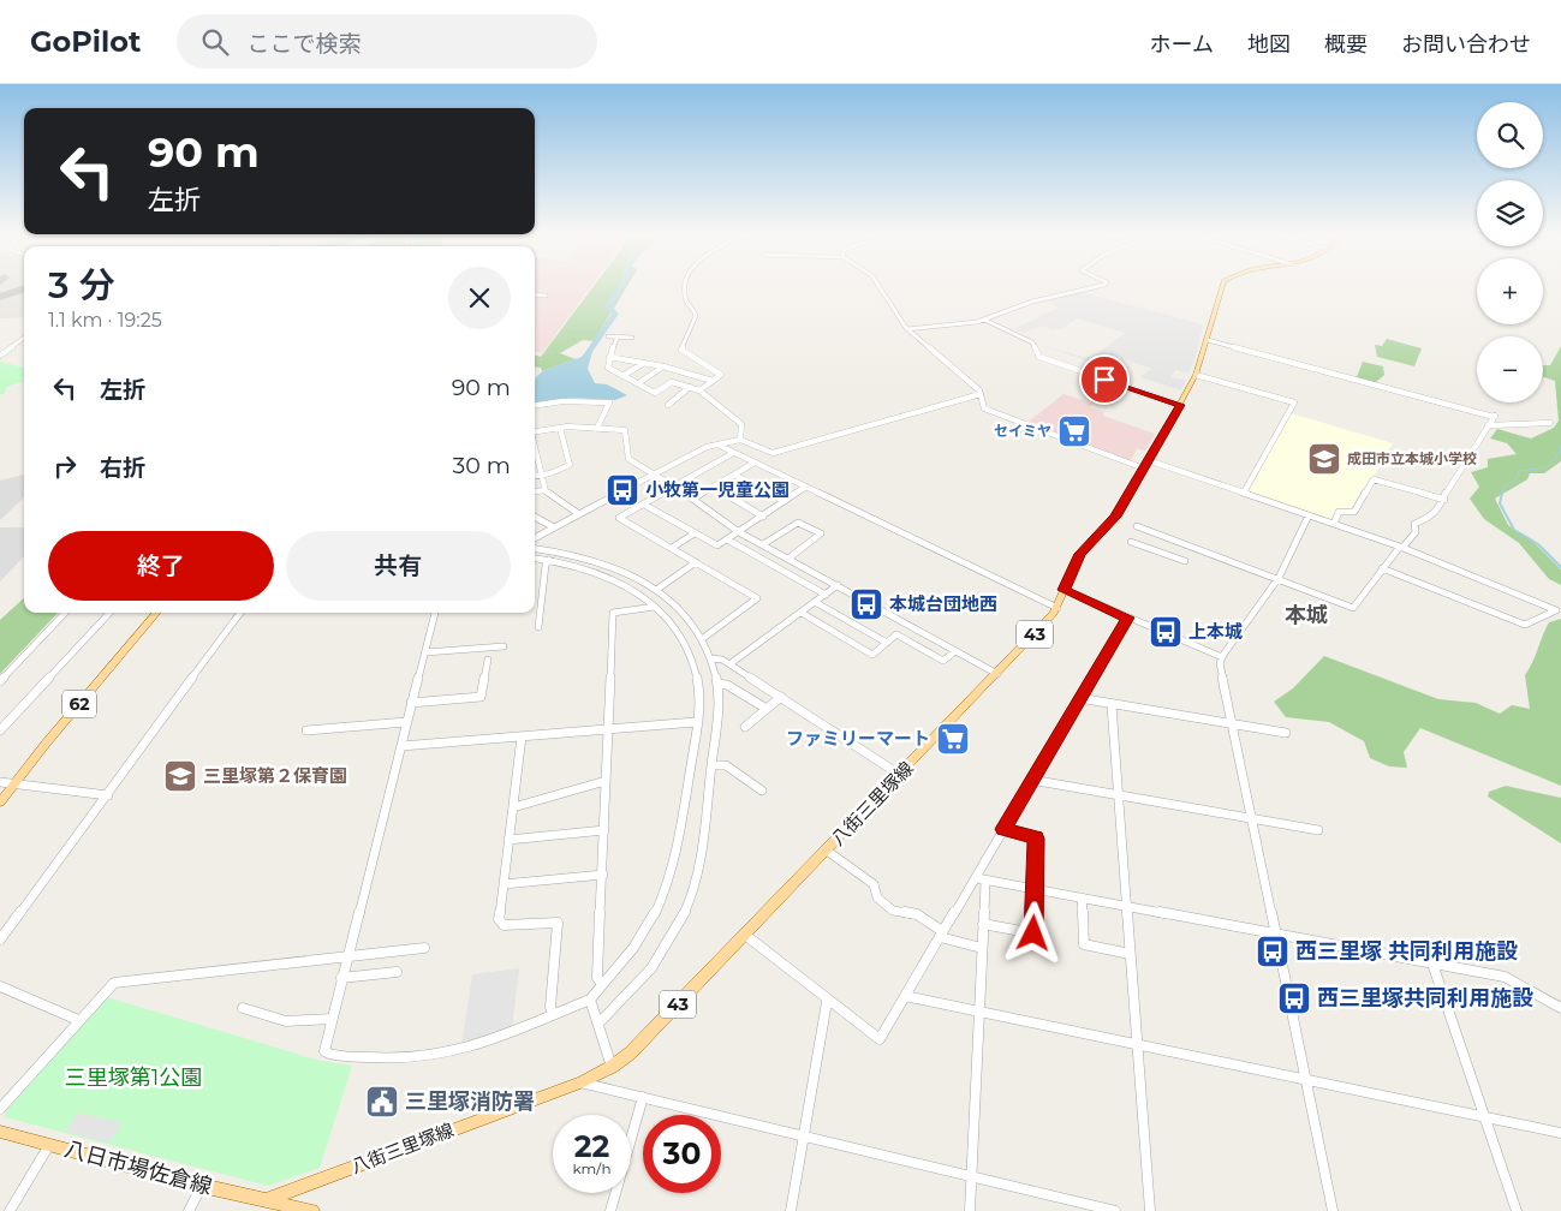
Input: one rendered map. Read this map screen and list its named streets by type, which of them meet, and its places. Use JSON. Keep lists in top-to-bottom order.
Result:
{
  "streets": {
    "main road": [
      "43",
      "62",
      "八街三里塚線",
      "八日市場佐倉線"
    ]
  },
  "crossings": [
    ["八街三里塚線", "八日市場佐倉線"]
  ],
  "districts": ["本城"],
  "parks": ["三里塚第1公園"],
  "places": {
    "supermarket": ["セイミヤ", "ファミリーマート"],
    "school or university": ["成田市立本城小学校", "三里塚第２保育園"],
    "bus stop": [
      "小牧第一児童公園",
      "本城台団地西",
      "上本城",
      "西三里塚 共同利用施設",
      "西三里塚共同利用施設"
    ],
    "public building": ["三里塚消防署"]
  },
  "page": {
    "header": "GoPilot",
    "search": "ここで検索",
    "nav": [
      "ホーム",
      "地図",
      "概要",
      "お問い合わせ"
    ],
    "map_buttons": ["+", "−"],
    "turn": ["90 m", "左折"],
    "heading": ["3 分", "1.1 km · 19:25"],
    "list": [
      {
        "name": "左折",
        "value": "90 m"
      },
      {
        "name": "右折",
        "value": "30 m"
      }
    ],
    "buttons": ["終了", "共有"],
    "speed": "22 km/h",
    "limit": "30"
  }
}
